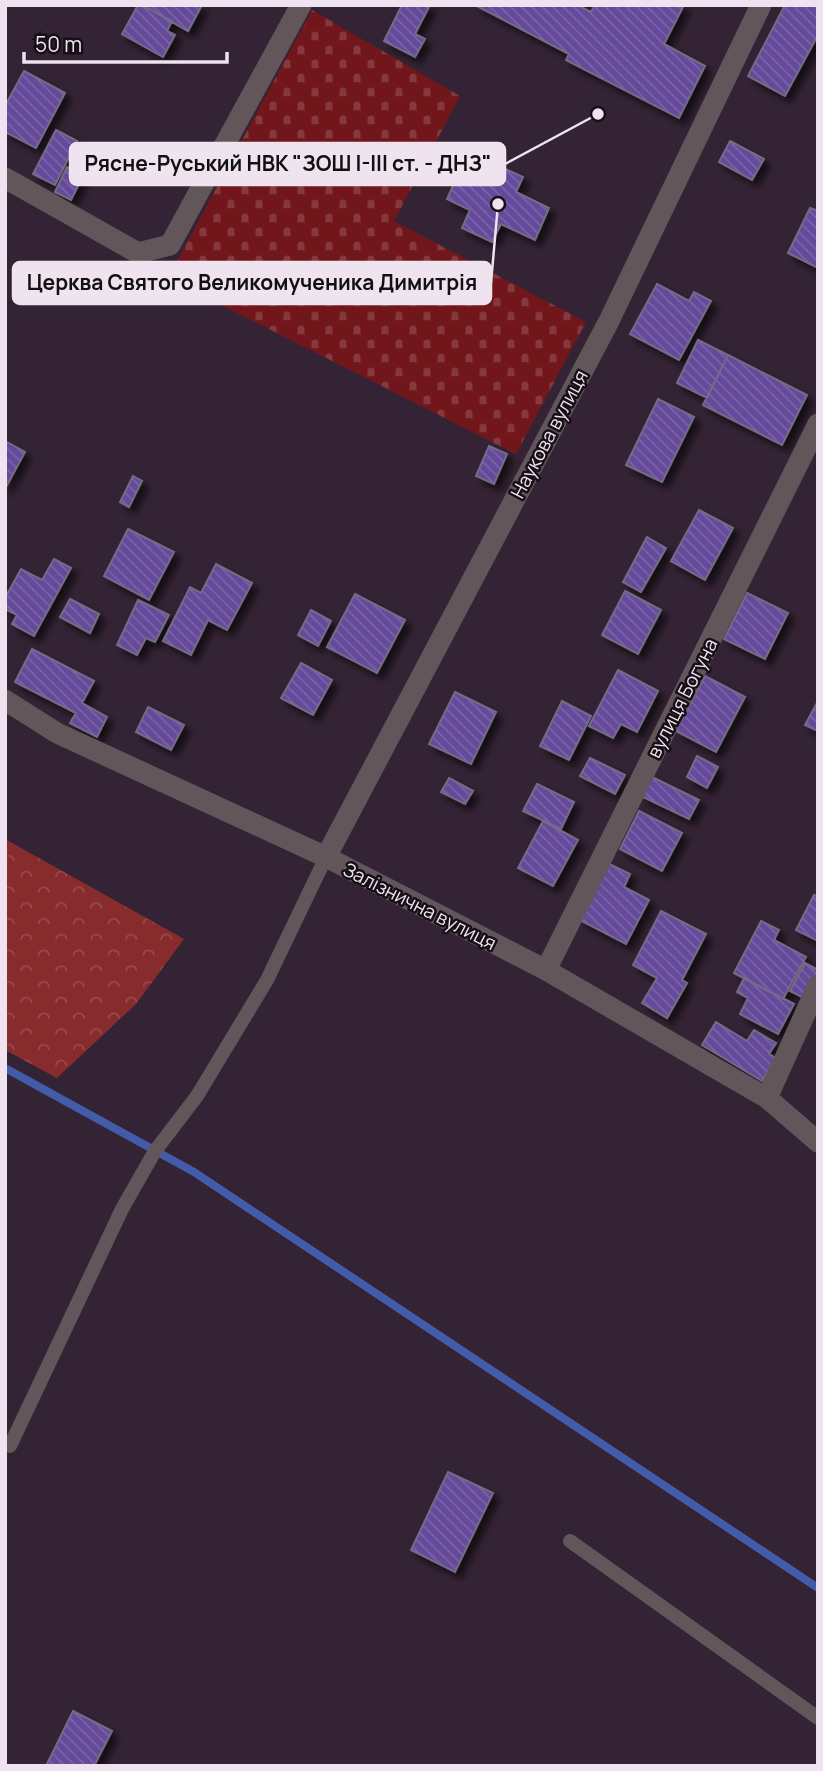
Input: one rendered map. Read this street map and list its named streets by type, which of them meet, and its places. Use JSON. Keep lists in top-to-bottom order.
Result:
{
  "streets": {
    "street": ["Наукова вулиця", "вулиця Богуна", "Залізнична вулиця"]
  },
  "crossings": [
    ["Наукова вулиця", "Залізнична вулиця"],
    ["вулиця Богуна", "Залізнична вулиця"]
  ],
  "places": ["Рясне-Руський НВК \"ЗОШ І-ІІІ ст. - ДНЗ\"", "Церква Святого Великомученика Димитрія"],
  "scale_bar": "50 m"
}
